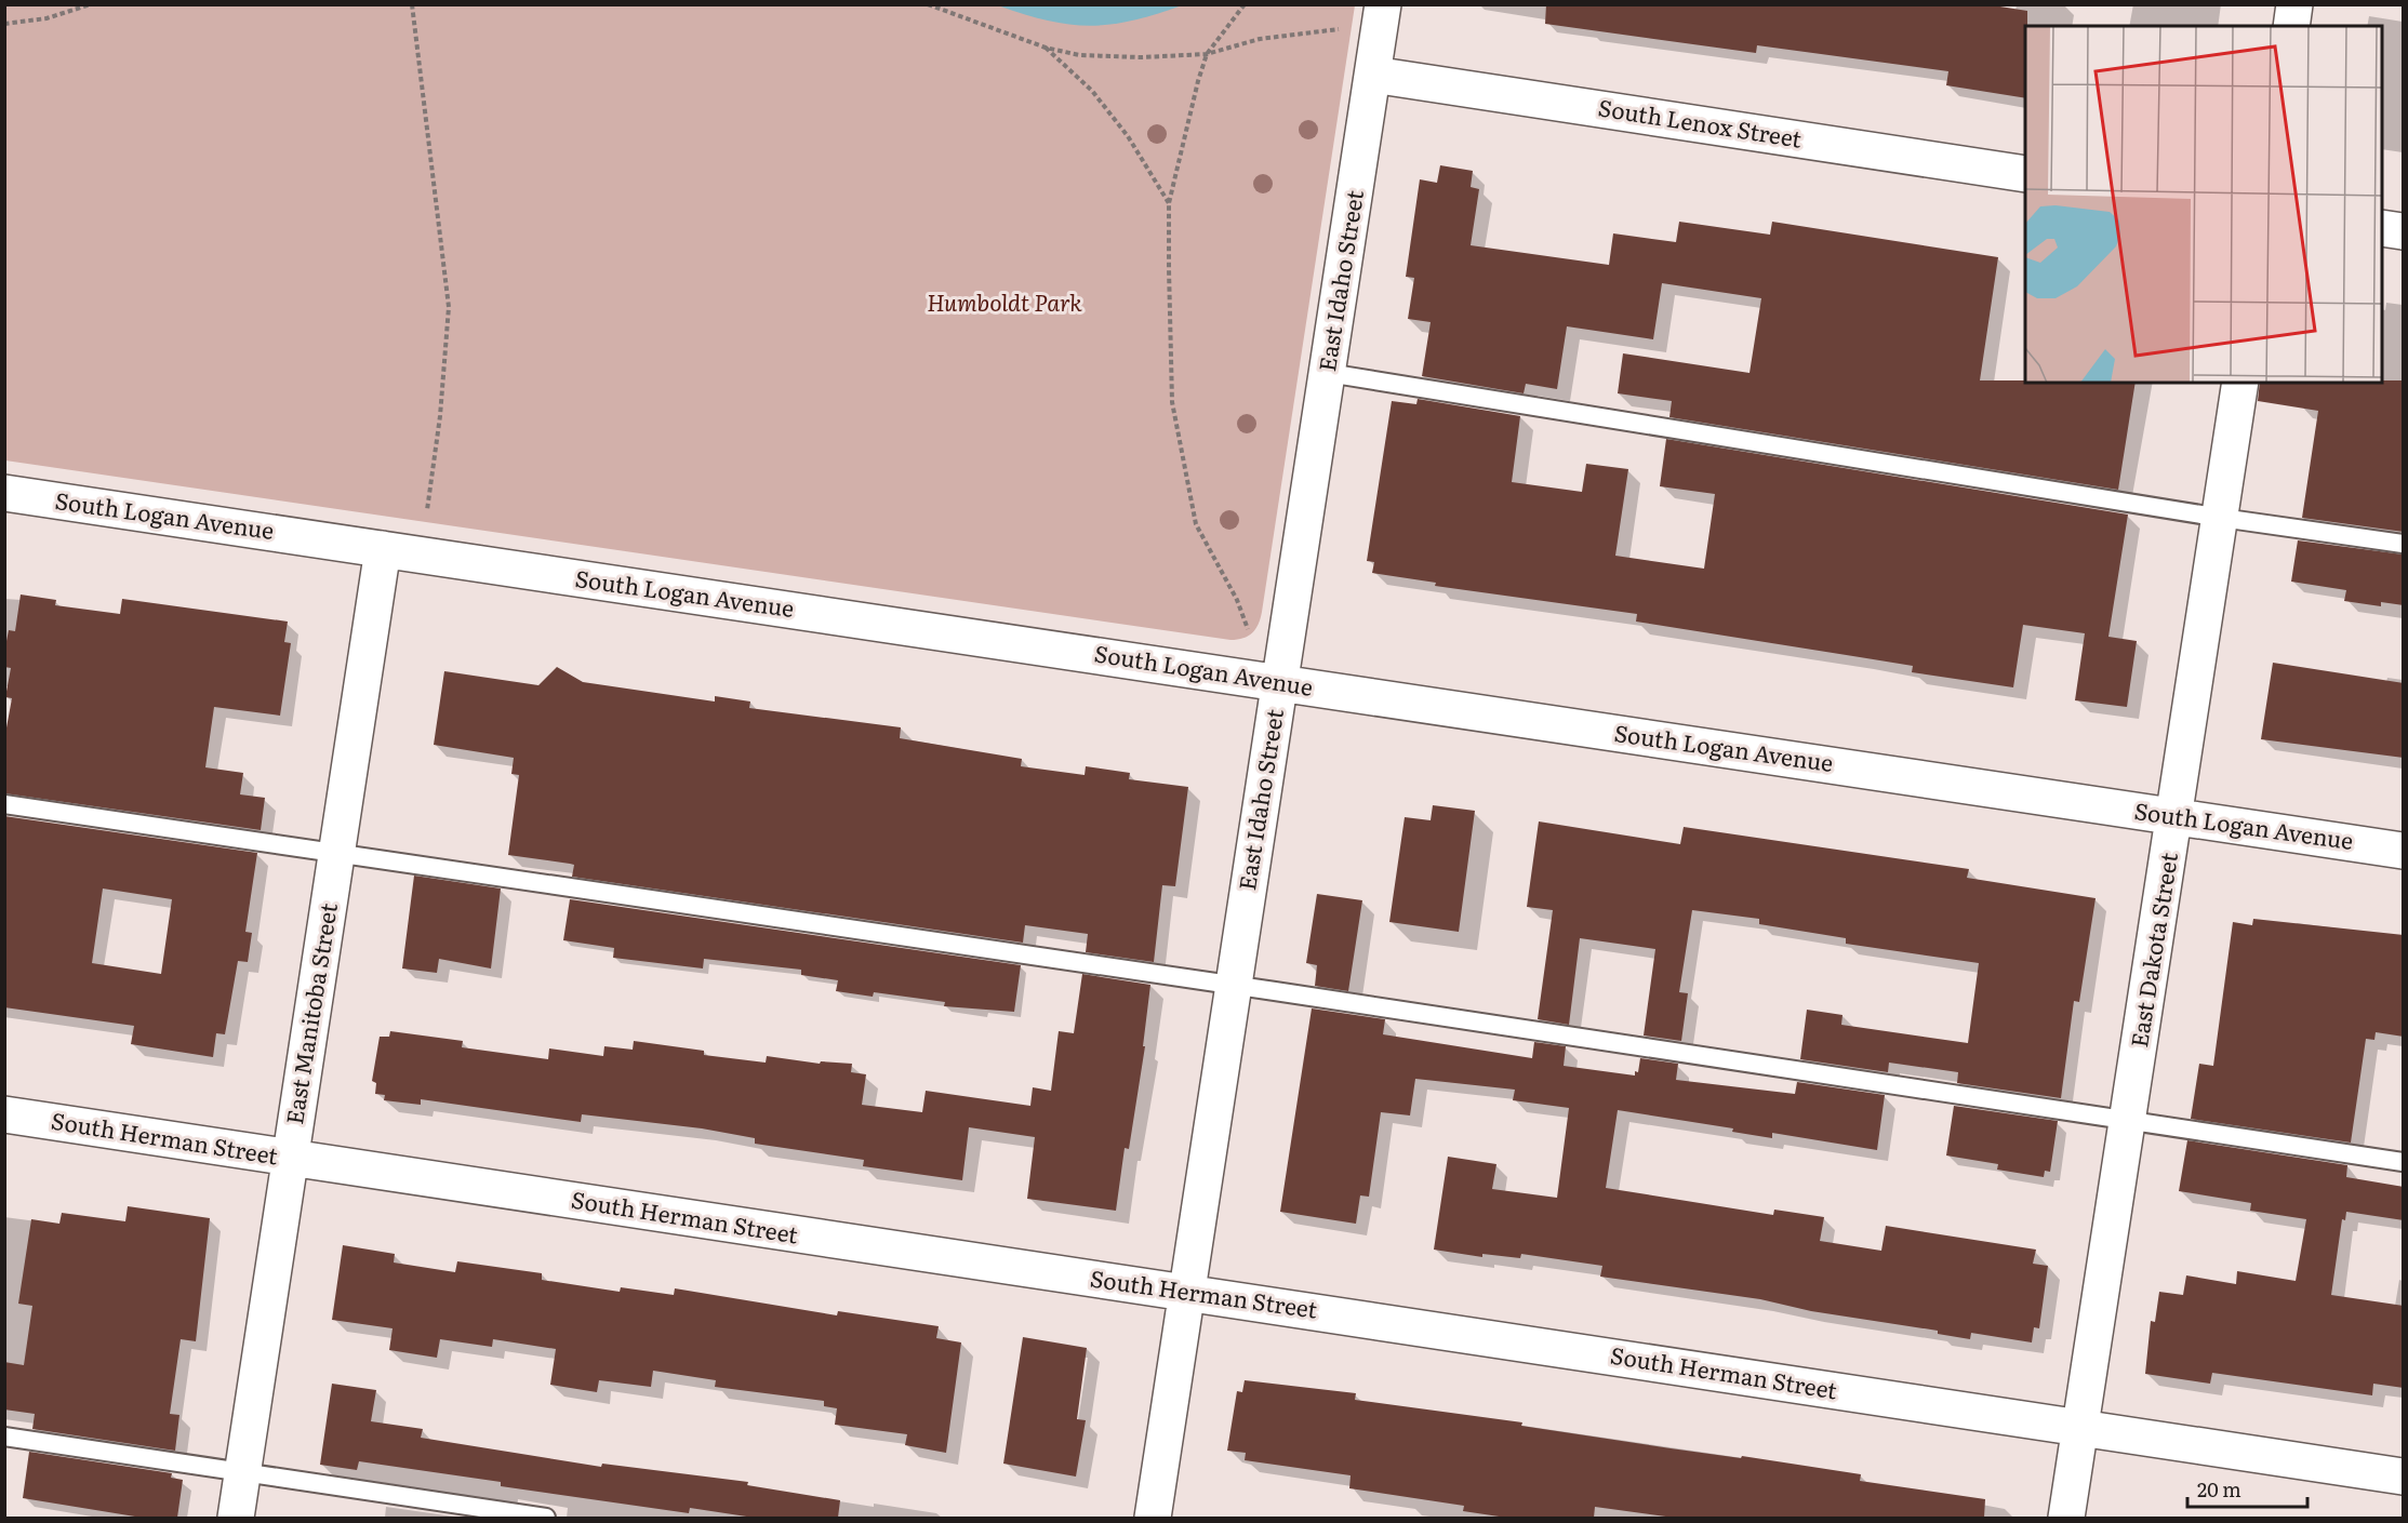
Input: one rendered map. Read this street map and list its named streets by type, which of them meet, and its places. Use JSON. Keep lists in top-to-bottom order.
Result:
{
  "streets": {
    "street": [
      "South Lenox Street",
      "East Idaho Street",
      "South Logan Avenue",
      "East Dakota Street",
      "East Manitoba Street",
      "South Herman Street"
    ]
  },
  "crossings": [
    ["South Lenox Street", "East Idaho Street"],
    ["East Idaho Street", "South Logan Avenue"],
    ["East Idaho Street", "South Herman Street"],
    ["South Logan Avenue", "East Dakota Street"],
    ["South Logan Avenue", "East Manitoba Street"],
    ["East Dakota Street", "South Herman Street"],
    ["East Manitoba Street", "South Herman Street"]
  ],
  "parks": ["Humboldt Park"],
  "scale_bar": "20 m"
}
